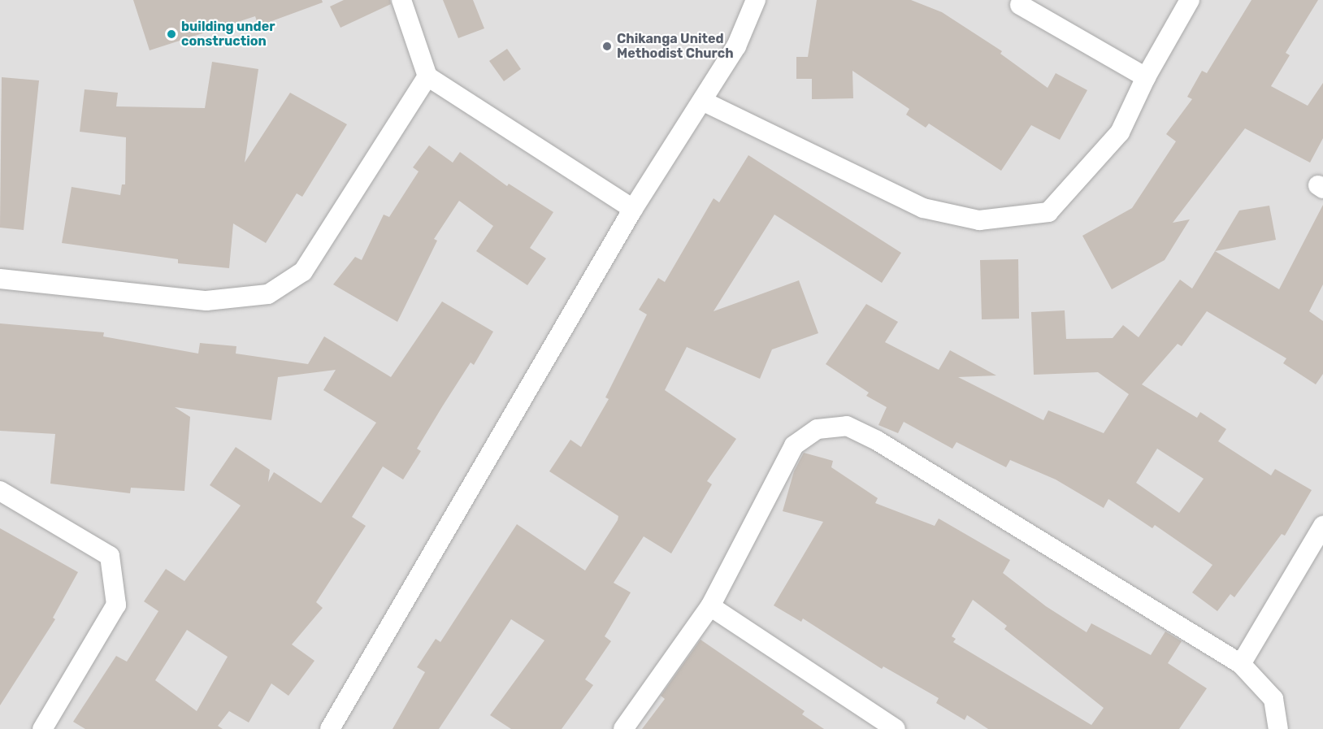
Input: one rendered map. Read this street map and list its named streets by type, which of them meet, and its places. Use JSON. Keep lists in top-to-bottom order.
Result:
{
  "places": ["building under construction", "Chikanga United Methodist Church"]
}
